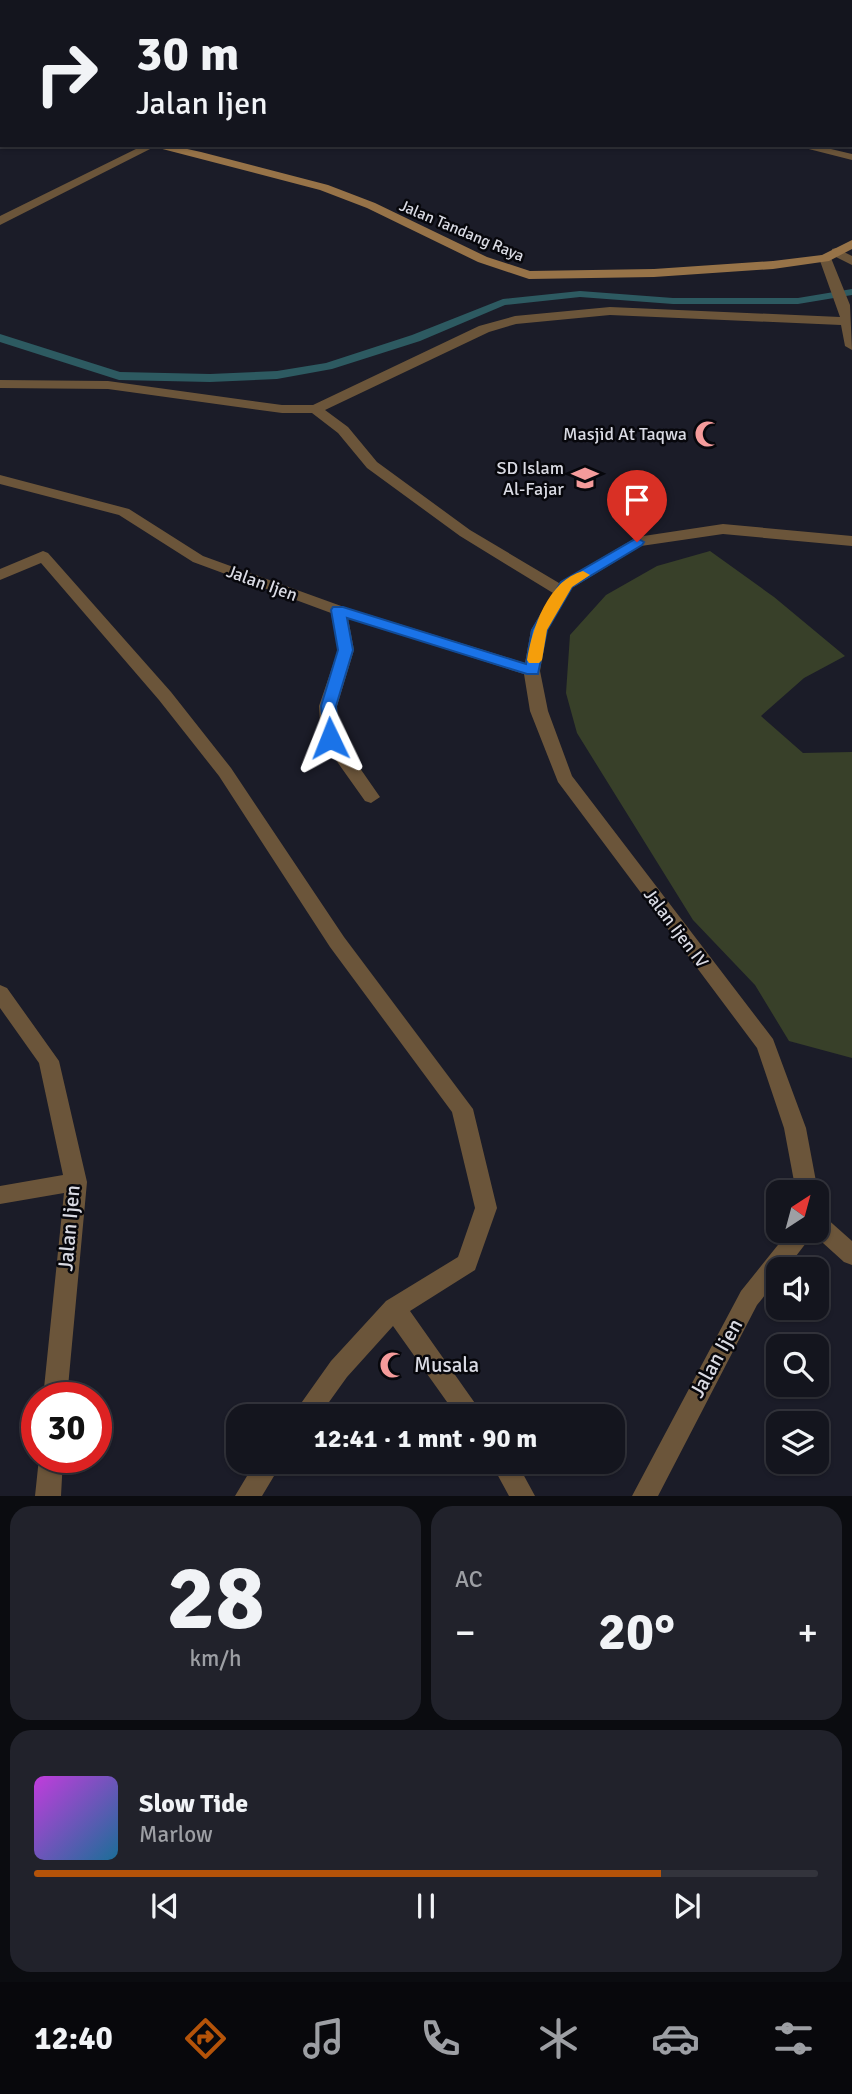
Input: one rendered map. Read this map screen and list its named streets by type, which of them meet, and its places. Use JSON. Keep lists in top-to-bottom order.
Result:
{
  "streets": {
    "street": ["Jalan Tandang Raya", "Jalan Ijen", "Jalan Ijen IV"]
  },
  "crossings": [
    ["Jalan Ijen", "Jalan Ijen IV"]
  ],
  "places": {
    "mosque": ["Masjid At Taqwa", "Musala"],
    "school or university": ["SD Islam Al-Fajar"]
  },
  "north": "top right",
  "page": {
    "turn": ["30 m", "Jalan Ijen"],
    "limit": "30",
    "trip": "12:41 · 1 mnt · 90 m",
    "tile": [
      ["28", "km/h"],
      "AC"
    ],
    "heat": ["−", "20°", "+"],
    "song": ["Slow Tide", "Marlow"],
    "tabs": "12:40"
  }
}
